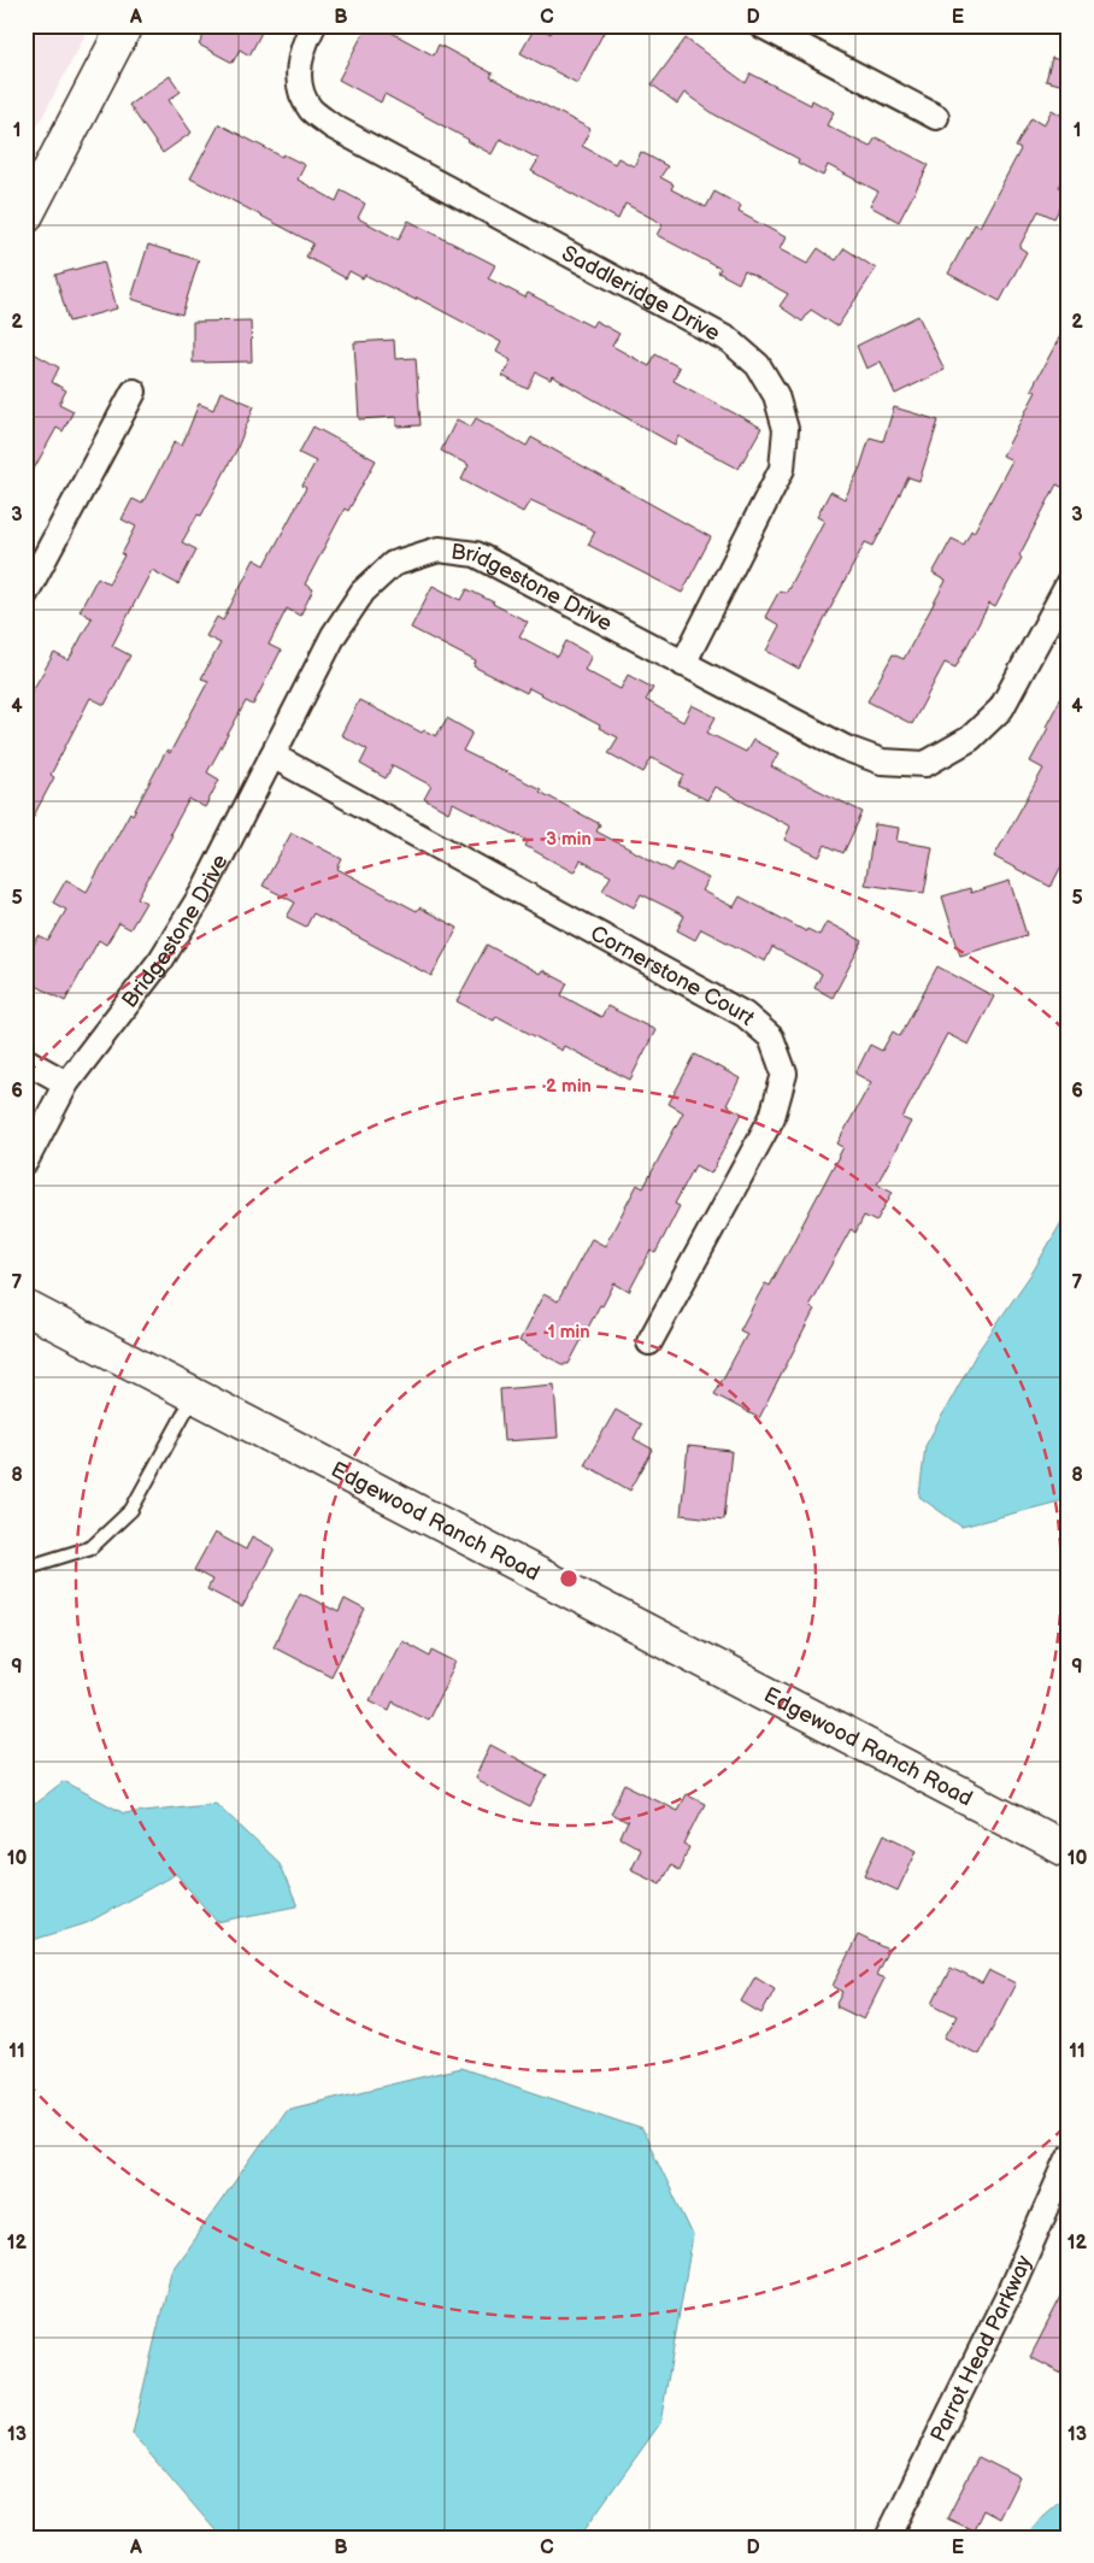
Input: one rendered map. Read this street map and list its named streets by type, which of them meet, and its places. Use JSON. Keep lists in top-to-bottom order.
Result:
{
  "streets": {
    "street": [
      "Saddleridge Drive",
      "Bridgestone Drive",
      "Cornerstone Court",
      "Edgewood Ranch Road",
      "Parrot Head Parkway"
    ]
  },
  "crossings": [
    ["Saddleridge Drive", "Bridgestone Drive"],
    ["Bridgestone Drive", "Cornerstone Court"]
  ],
  "grid": {
    "columns": [
      "A",
      "B",
      "C",
      "D",
      "E"
    ],
    "rows": [
      "1",
      "2",
      "3",
      "4",
      "5",
      "6",
      "7",
      "8",
      "9",
      "10",
      "11",
      "12",
      "13"
    ]
  },
  "rings": ["3 min", "2 min", "1 min"]
}
